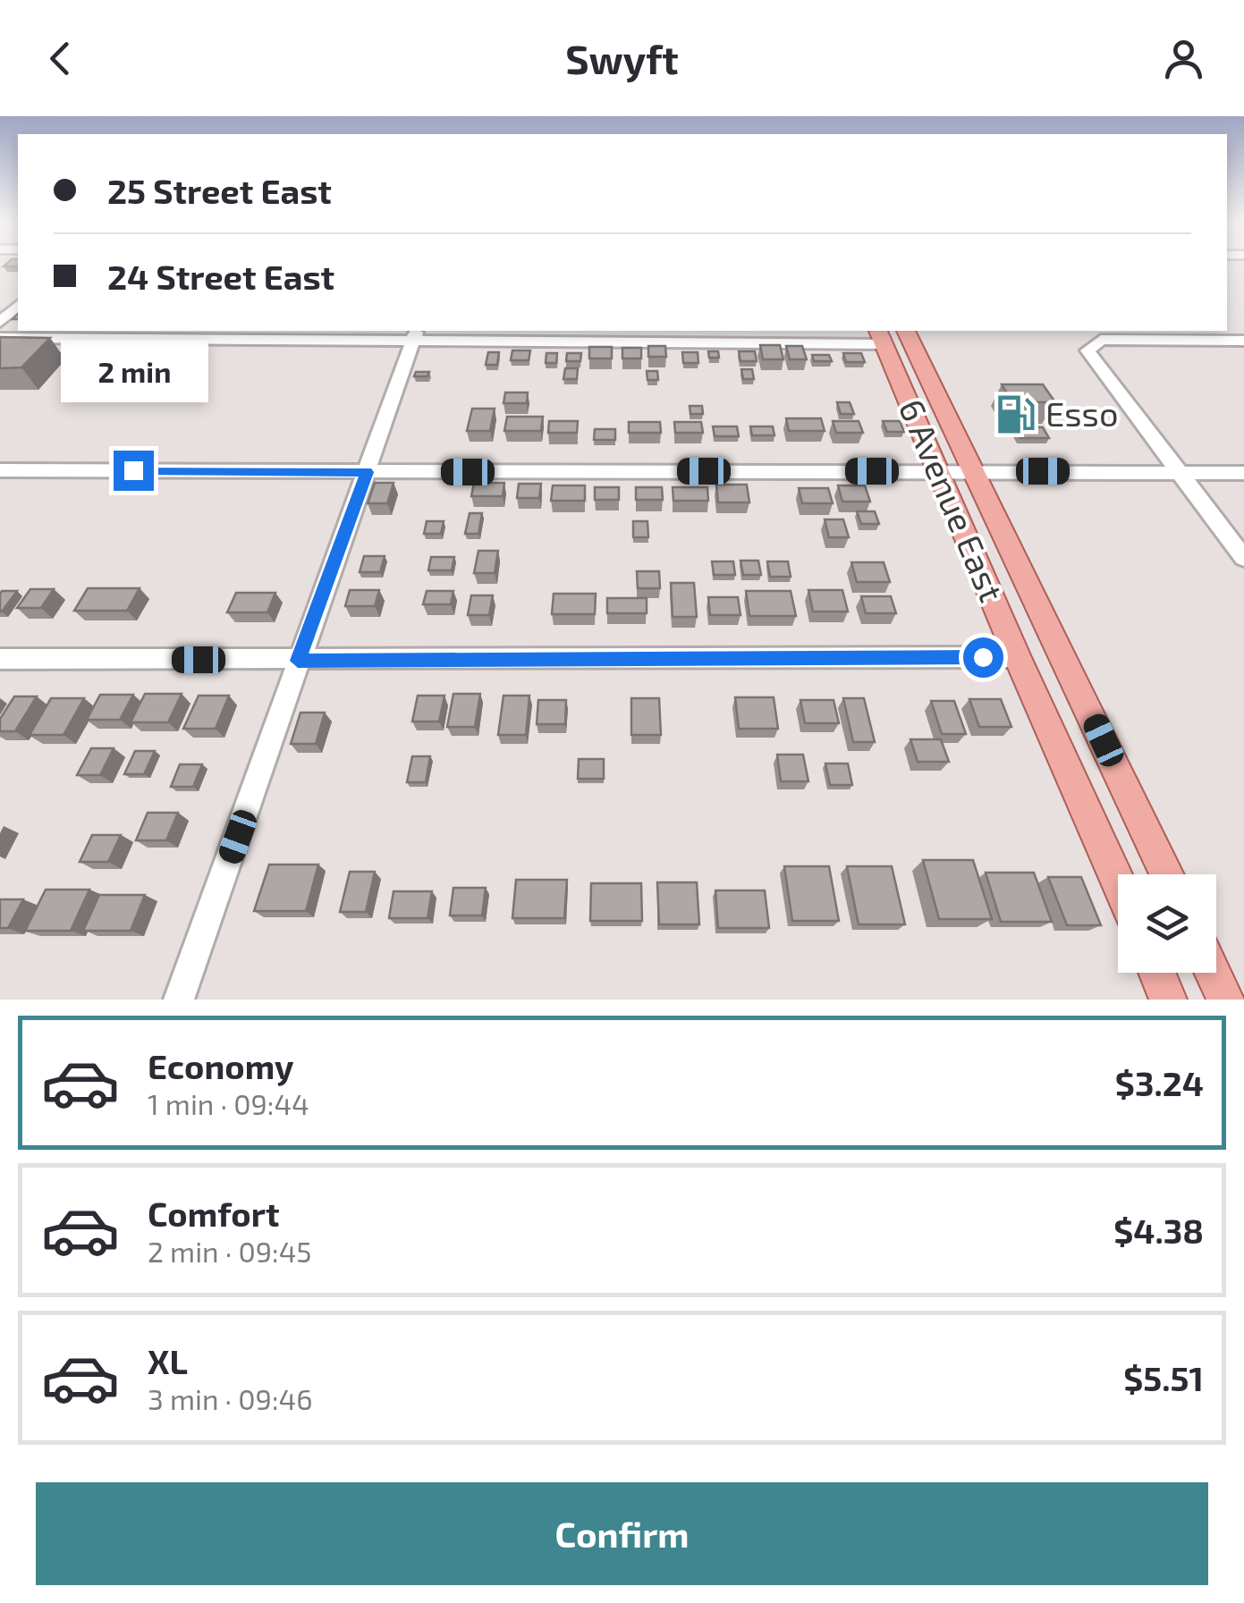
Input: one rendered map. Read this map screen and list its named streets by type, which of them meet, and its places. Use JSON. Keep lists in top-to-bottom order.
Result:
{
  "streets": {
    "main road": ["6 Avenue East"]
  },
  "places": {
    "fuel station": ["Esso"]
  },
  "page": {
    "header": "Swyft",
    "banner": ["25 Street East", "24 Street East"],
    "bubble": "2 min",
    "list": [
      {
        "name": "Economy",
        "note": "1 min · 09:44",
        "value": "$3.24"
      },
      {
        "name": "Comfort",
        "note": "2 min · 09:45",
        "value": "$4.38"
      },
      {
        "name": "XL",
        "note": "3 min · 09:46",
        "value": "$5.51"
      }
    ],
    "buttons": "Confirm"
  }
}
